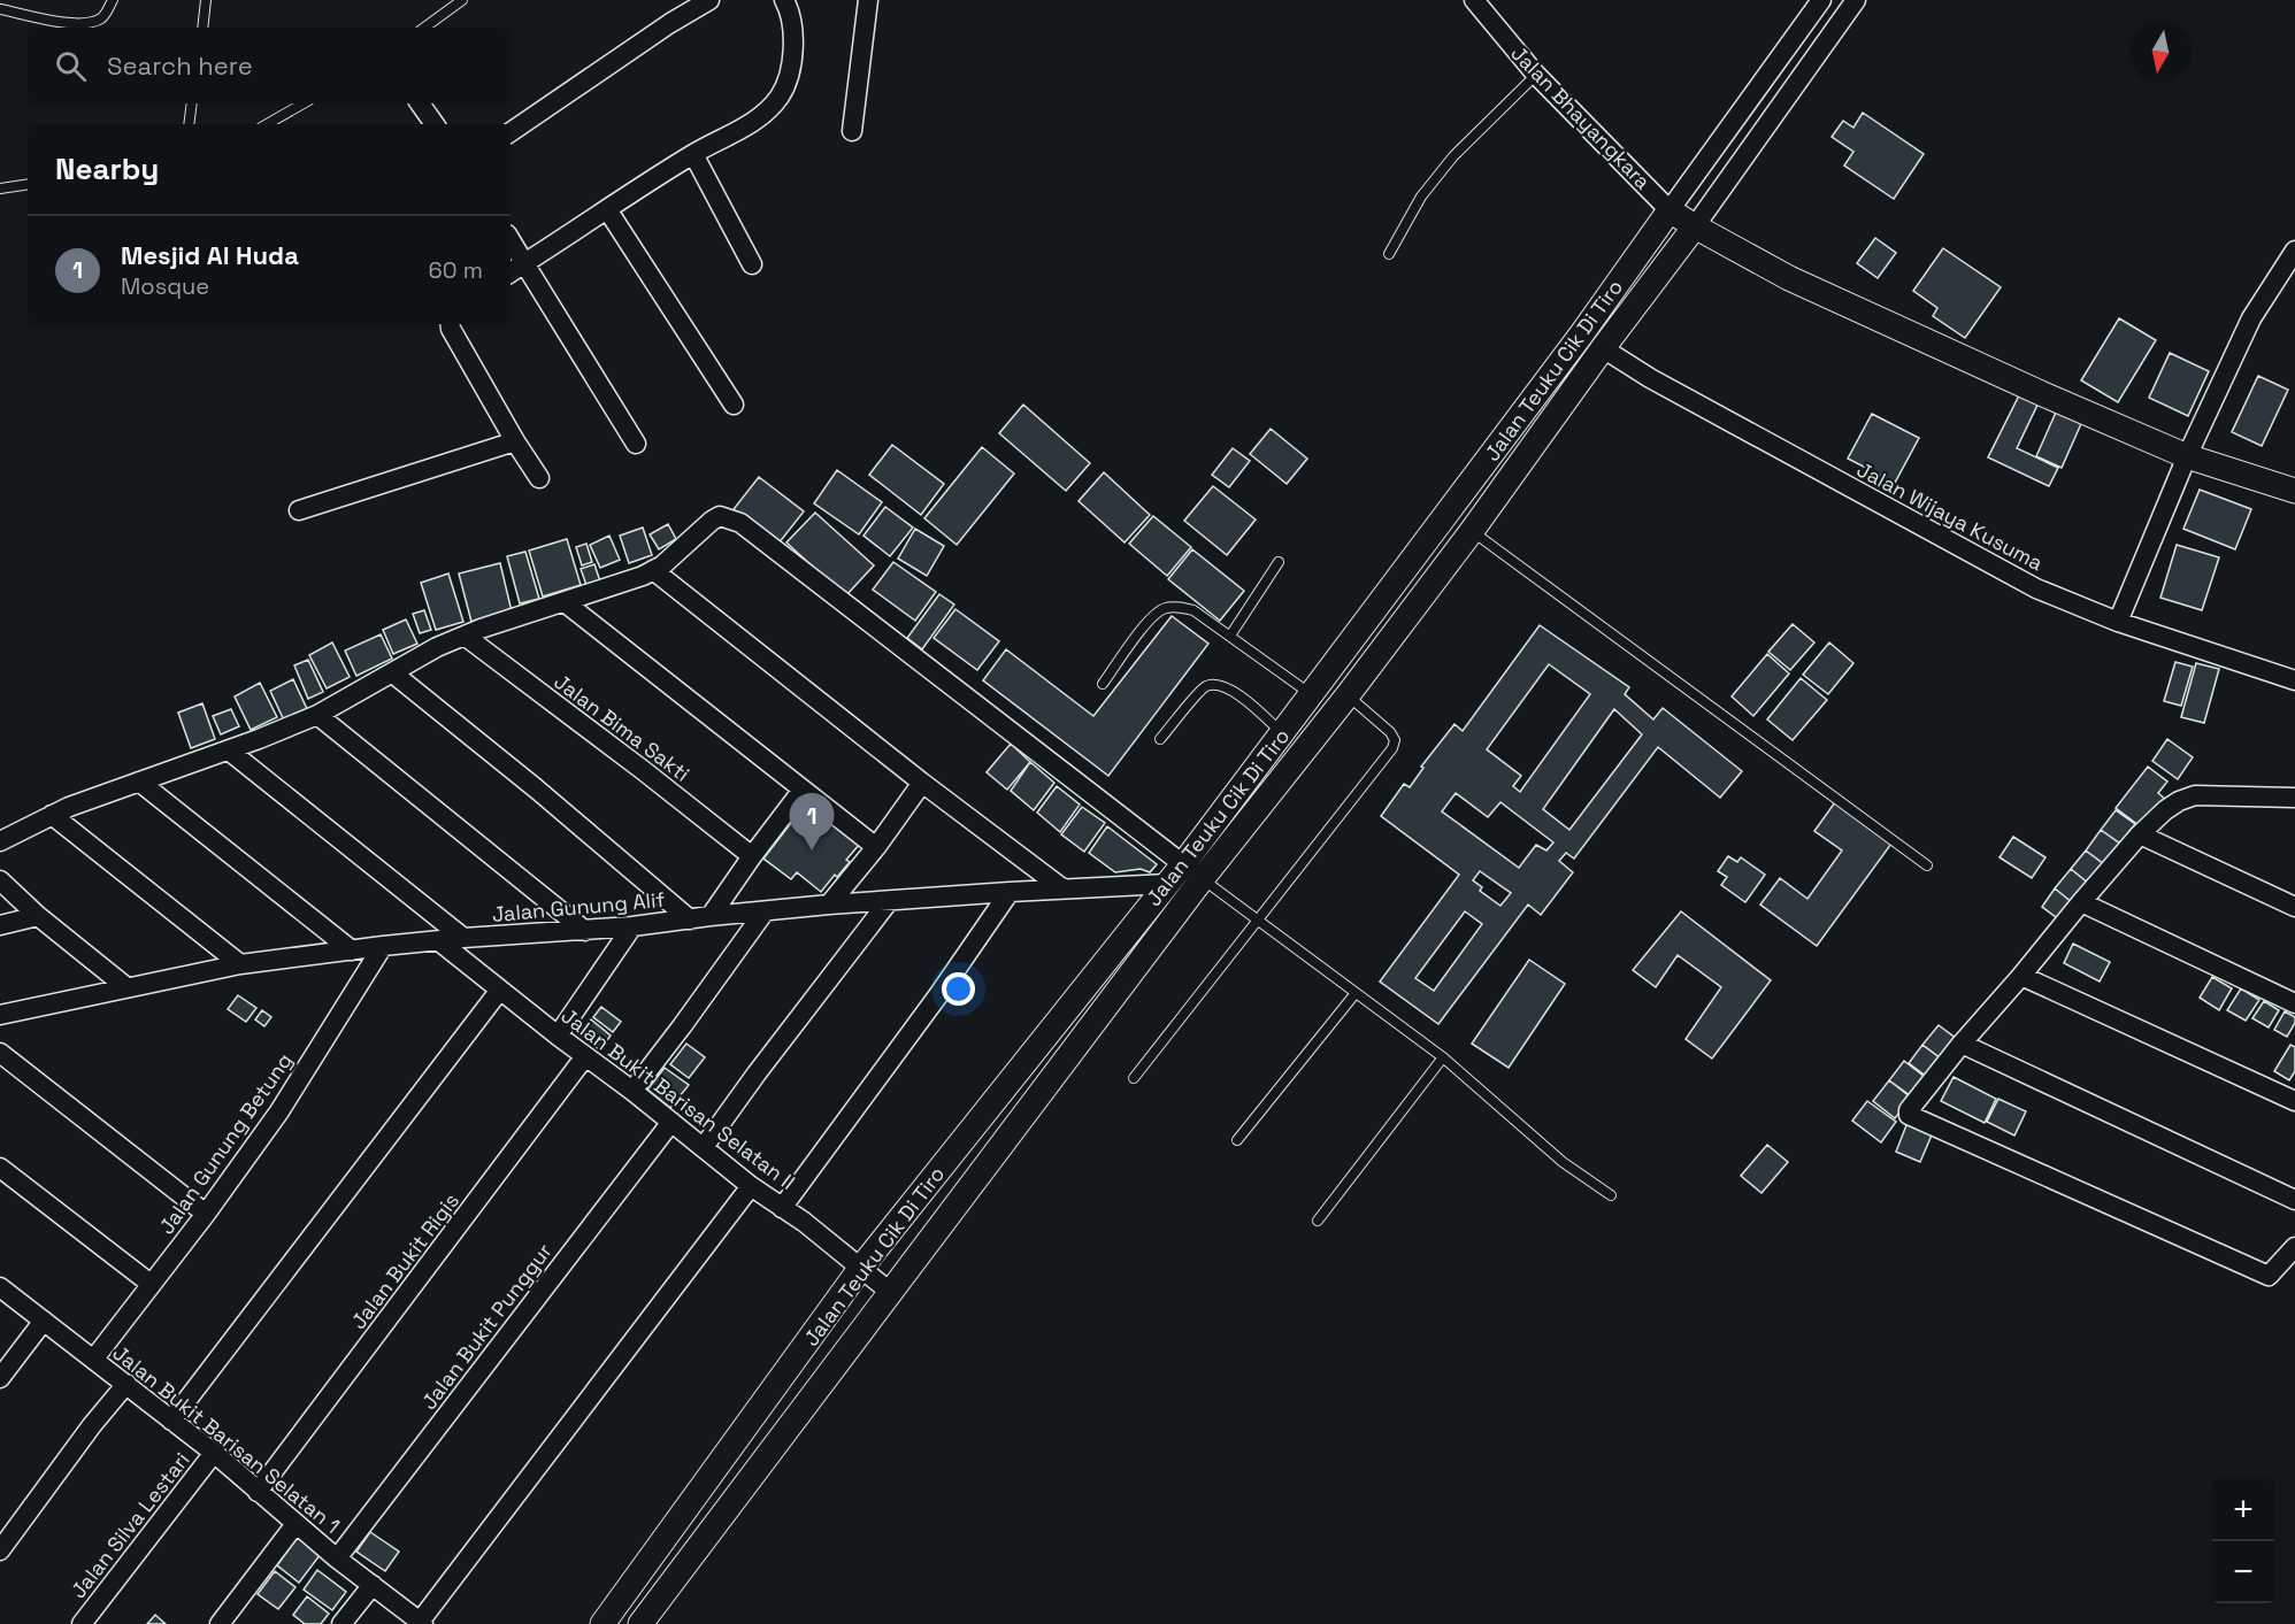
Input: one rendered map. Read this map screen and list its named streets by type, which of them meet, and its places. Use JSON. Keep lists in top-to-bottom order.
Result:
{
  "streets": {
    "street": [
      "Jalan Bhayangkara",
      "Jalan Teuku Cik Di Tiro",
      "Jalan Wijaya Kusuma",
      "Jalan Bima Sakti",
      "Jalan Gunung Alif",
      "Jalan Bukit Barisan Selatan II",
      "Jalan Gunung Betung",
      "Jalan Bukit Rigis",
      "Jalan Bukit Punggur",
      "Jalan Bukit Barisan Selatan 1",
      "Jalan Silva Lestari"
    ]
  },
  "crossings": [
    ["Jalan Bhayangkara", "Jalan Teuku Cik Di Tiro"],
    ["Jalan Teuku Cik Di Tiro", "Jalan Wijaya Kusuma"],
    ["Jalan Teuku Cik Di Tiro", "Jalan Gunung Alif"],
    ["Jalan Teuku Cik Di Tiro", "Jalan Bukit Barisan Selatan II"],
    ["Jalan Gunung Alif", "Jalan Bukit Barisan Selatan II"],
    ["Jalan Gunung Alif", "Jalan Gunung Betung"],
    ["Jalan Bukit Barisan Selatan II", "Jalan Bukit Rigis"],
    ["Jalan Bukit Barisan Selatan II", "Jalan Bukit Punggur"],
    ["Jalan Gunung Betung", "Jalan Bukit Barisan Selatan 1"],
    ["Jalan Bukit Rigis", "Jalan Bukit Barisan Selatan 1"],
    ["Jalan Bukit Punggur", "Jalan Bukit Barisan Selatan 1"],
    ["Jalan Bukit Barisan Selatan 1", "Jalan Silva Lestari"]
  ],
  "north": "bottom",
  "page": {
    "search": "Search here",
    "heading": "Nearby",
    "list": [
      {
        "mark": "1",
        "name": "Mesjid Al Huda",
        "note": "Mosque",
        "value": "60 m"
      }
    ],
    "pins": "1",
    "map_buttons": ["+", "−"]
  }
}
